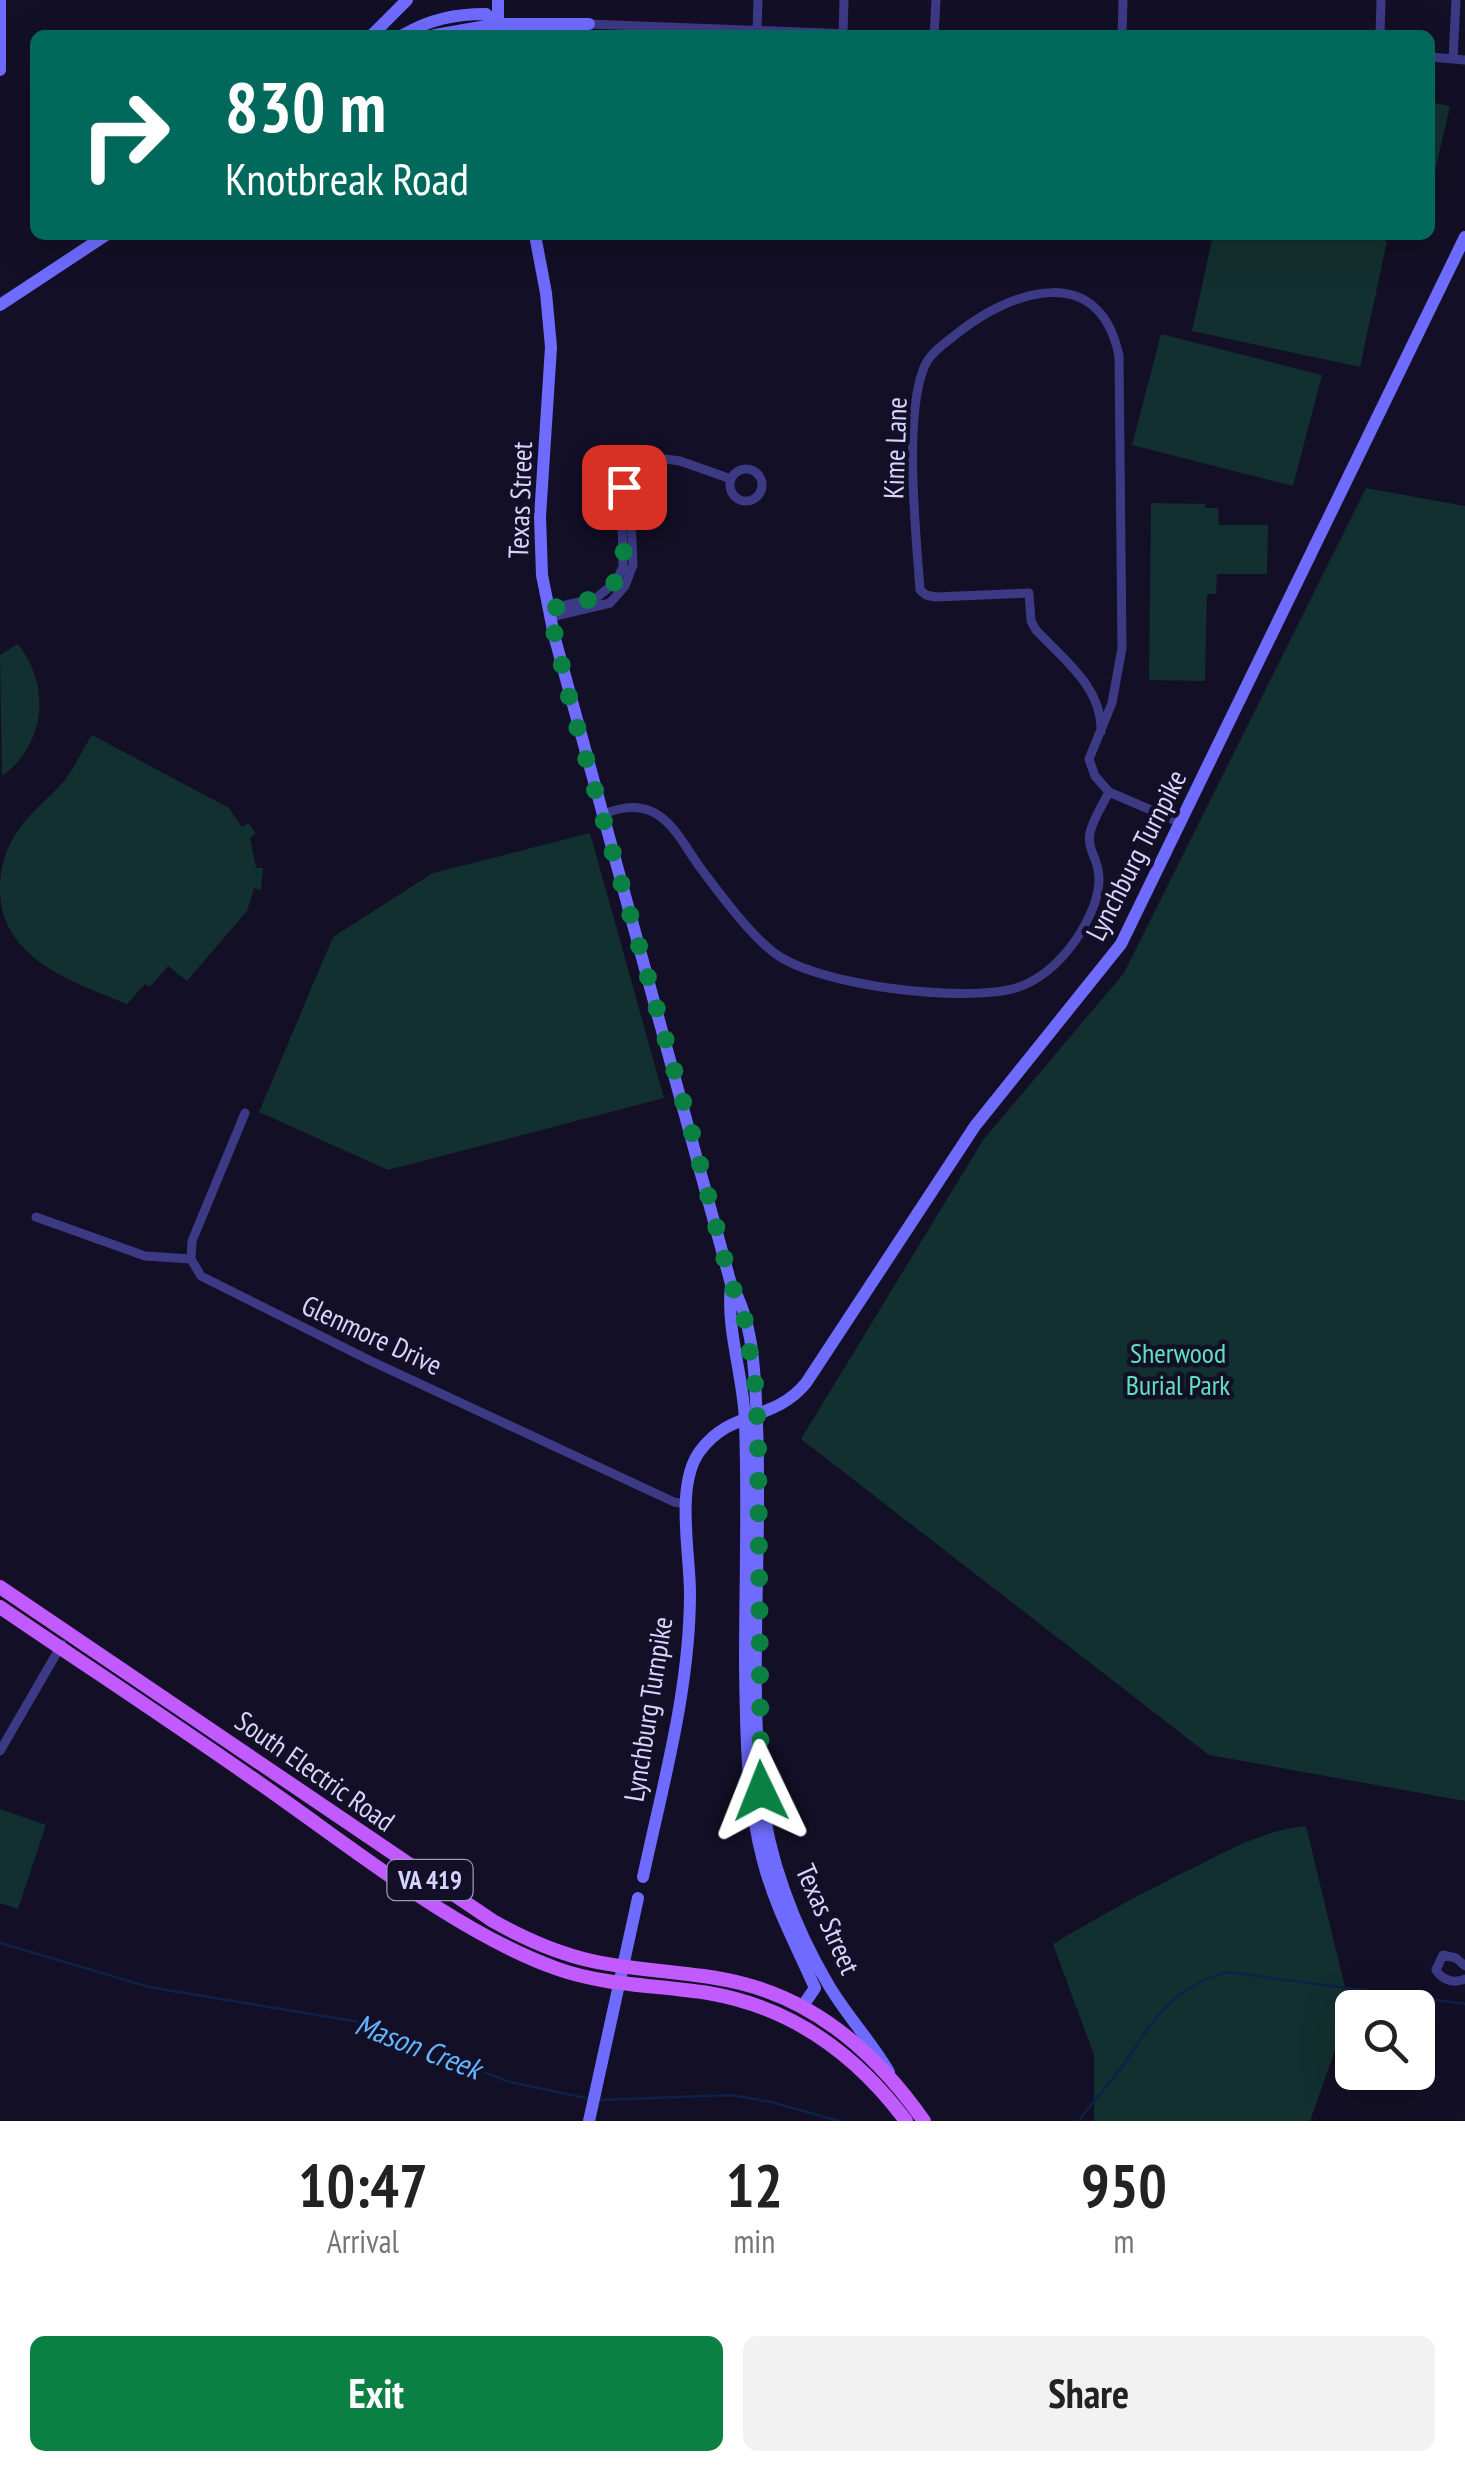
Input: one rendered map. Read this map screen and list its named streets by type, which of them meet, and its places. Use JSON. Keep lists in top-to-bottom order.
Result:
{
  "streets": {
    "main road": [
      "Texas Street",
      "Lynchburg Turnpike",
      "South Electric Road",
      "VA 419"
    ],
    "street": ["Kime Lane", "Glenmore Drive"]
  },
  "crossings": [
    ["Texas Street", "Lynchburg Turnpike"],
    ["Texas Street", "South Electric Road"],
    ["Lynchburg Turnpike", "Glenmore Drive"]
  ],
  "water": ["Mason Creek"],
  "parks": ["Sherwood Burial Park"],
  "page": {
    "turn": ["830 m", "Knotbreak Road"],
    "eta": [
      "10:47",
      "Arrival",
      "12",
      "min",
      "950",
      "m"
    ],
    "buttons": ["Exit", "Share"]
  }
}
